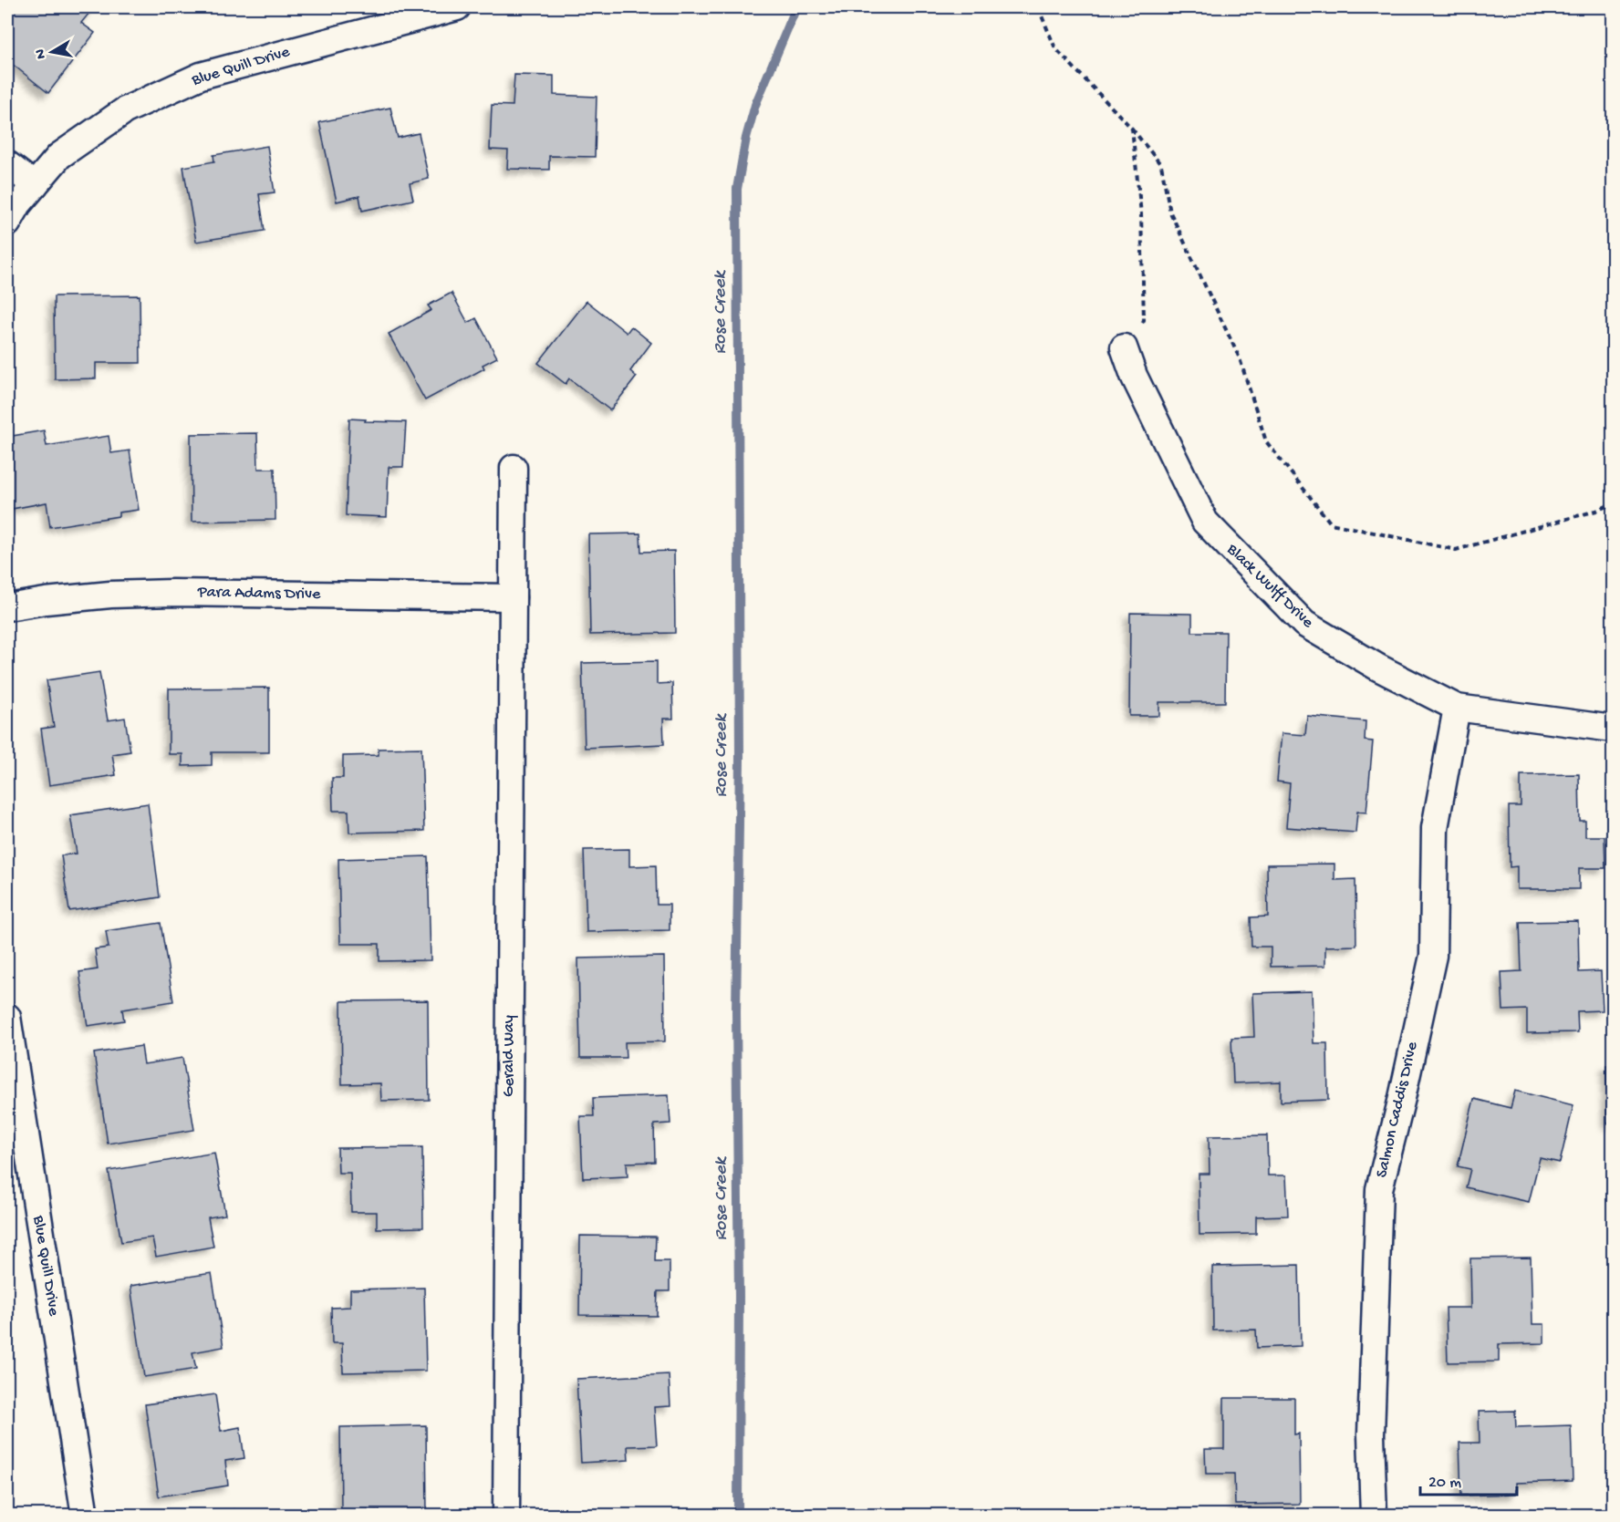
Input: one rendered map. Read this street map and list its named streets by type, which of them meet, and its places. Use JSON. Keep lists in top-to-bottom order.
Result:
{
  "streets": {
    "street": [
      "Blue Quill Drive",
      "Black Wulff Drive",
      "Para Adams Drive",
      "Gerald Way",
      "Salmon Caddis Drive"
    ]
  },
  "crossings": [
    ["Black Wulff Drive", "Salmon Caddis Drive"],
    ["Para Adams Drive", "Gerald Way"]
  ],
  "water": ["Rose Creek"],
  "scale_bar": "20 m",
  "north": "left"
}
